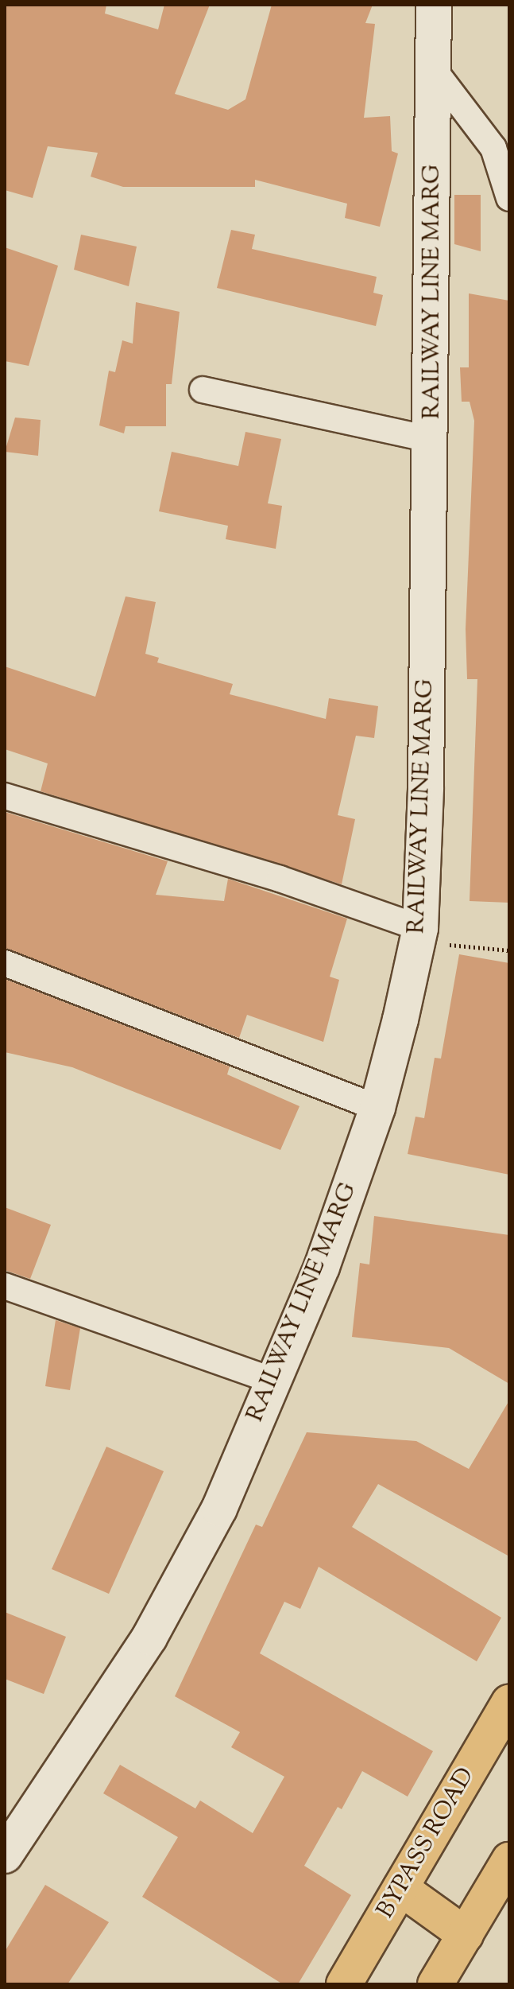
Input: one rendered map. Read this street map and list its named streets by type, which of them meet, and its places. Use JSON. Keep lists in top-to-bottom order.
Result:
{
  "streets": {
    "main road": ["RAILWAY LINE MARG", "BYPASS ROAD"]
  }
}
